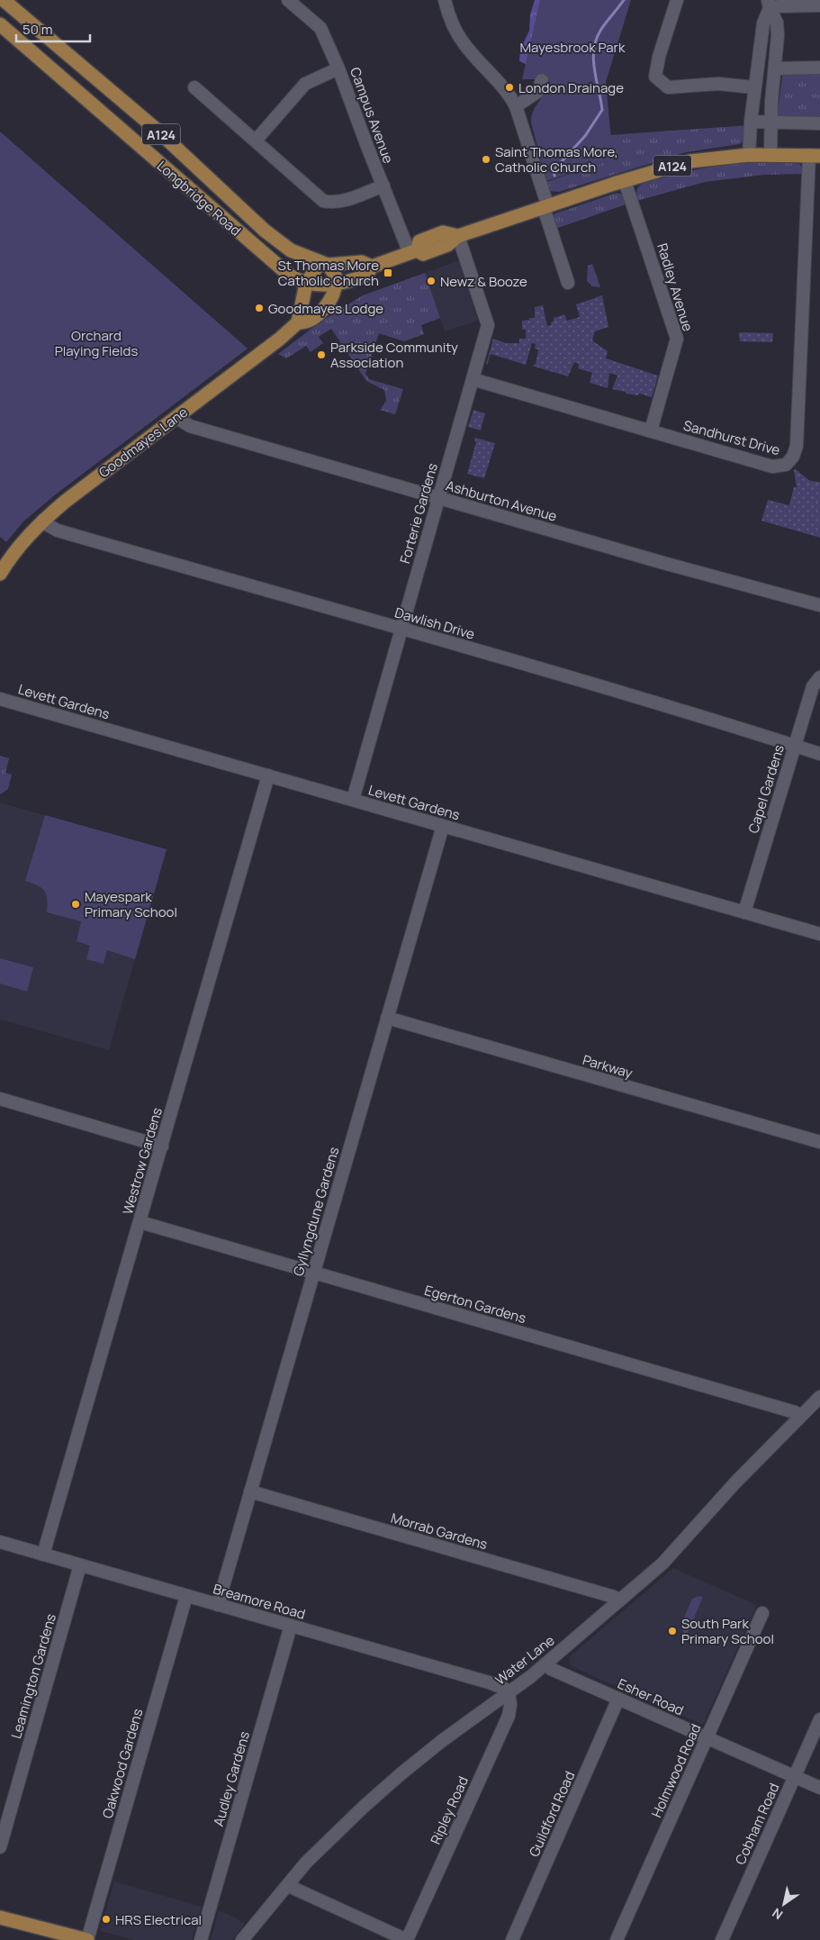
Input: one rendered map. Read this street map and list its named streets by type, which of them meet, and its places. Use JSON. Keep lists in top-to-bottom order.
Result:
{
  "streets": {
    "main road": ["A124", "Longbridge Road", "Goodmayes Lane"],
    "street": [
      "Campus Avenue",
      "Radley Avenue",
      "Sandhurst Drive",
      "Ashburton Avenue",
      "Forterie Gardens",
      "Dawlish Drive",
      "Levett Gardens",
      "Capel Gardens",
      "Parkway",
      "Westrow Gardens",
      "Gyllyngdune Gardens",
      "Egerton Gardens",
      "Morrab Gardens",
      "Breamore Road",
      "Water Lane",
      "Leamington Gardens",
      "Esher Road",
      "Oakwood Gardens",
      "Holmwood Road",
      "Audley Gardens",
      "Ripley Road",
      "Guildford Road",
      "Cobham Road"
    ]
  },
  "crossings": [
    ["Campus Avenue", "Longbridge Road"],
    ["Longbridge Road", "Radley Avenue"],
    ["Longbridge Road", "Sandhurst Drive"],
    ["Longbridge Road", "Goodmayes Lane"],
    ["Longbridge Road", "Forterie Gardens"],
    ["Radley Avenue", "Sandhurst Drive"],
    ["Sandhurst Drive", "Forterie Gardens"],
    ["Goodmayes Lane", "Ashburton Avenue"],
    ["Goodmayes Lane", "Dawlish Drive"],
    ["Ashburton Avenue", "Forterie Gardens"],
    ["Forterie Gardens", "Dawlish Drive"],
    ["Forterie Gardens", "Levett Gardens"],
    ["Dawlish Drive", "Capel Gardens"],
    ["Levett Gardens", "Capel Gardens"],
    ["Levett Gardens", "Westrow Gardens"],
    ["Levett Gardens", "Gyllyngdune Gardens"],
    ["Parkway", "Gyllyngdune Gardens"],
    ["Westrow Gardens", "Egerton Gardens"],
    ["Westrow Gardens", "Breamore Road"],
    ["Gyllyngdune Gardens", "Egerton Gardens"],
    ["Gyllyngdune Gardens", "Morrab Gardens"],
    ["Gyllyngdune Gardens", "Breamore Road"],
    ["Egerton Gardens", "Water Lane"],
    ["Morrab Gardens", "Water Lane"],
    ["Breamore Road", "Water Lane"],
    ["Breamore Road", "Leamington Gardens"],
    ["Breamore Road", "Oakwood Gardens"],
    ["Breamore Road", "Audley Gardens"],
    ["Breamore Road", "Ripley Road"],
    ["Water Lane", "Esher Road"],
    ["Water Lane", "Ripley Road"],
    ["Esher Road", "Holmwood Road"],
    ["Esher Road", "Guildford Road"],
    ["Esher Road", "Cobham Road"]
  ],
  "parks": ["Mayesbrook Park", "Orchard Playing Fields"],
  "places": {
    "other": [
      "London Drainage",
      "Saint Thomas More, Catholic Church",
      "Newz & Booze",
      "Goodmayes Lodge",
      "Parkside Community Association",
      "Mayespark Primary School",
      "South Park Primary School",
      "HRS Electrical"
    ],
    "transit": ["St Thomas More Catholic Church"]
  },
  "scale_bar": "50 m",
  "north": "bottom left"
}
